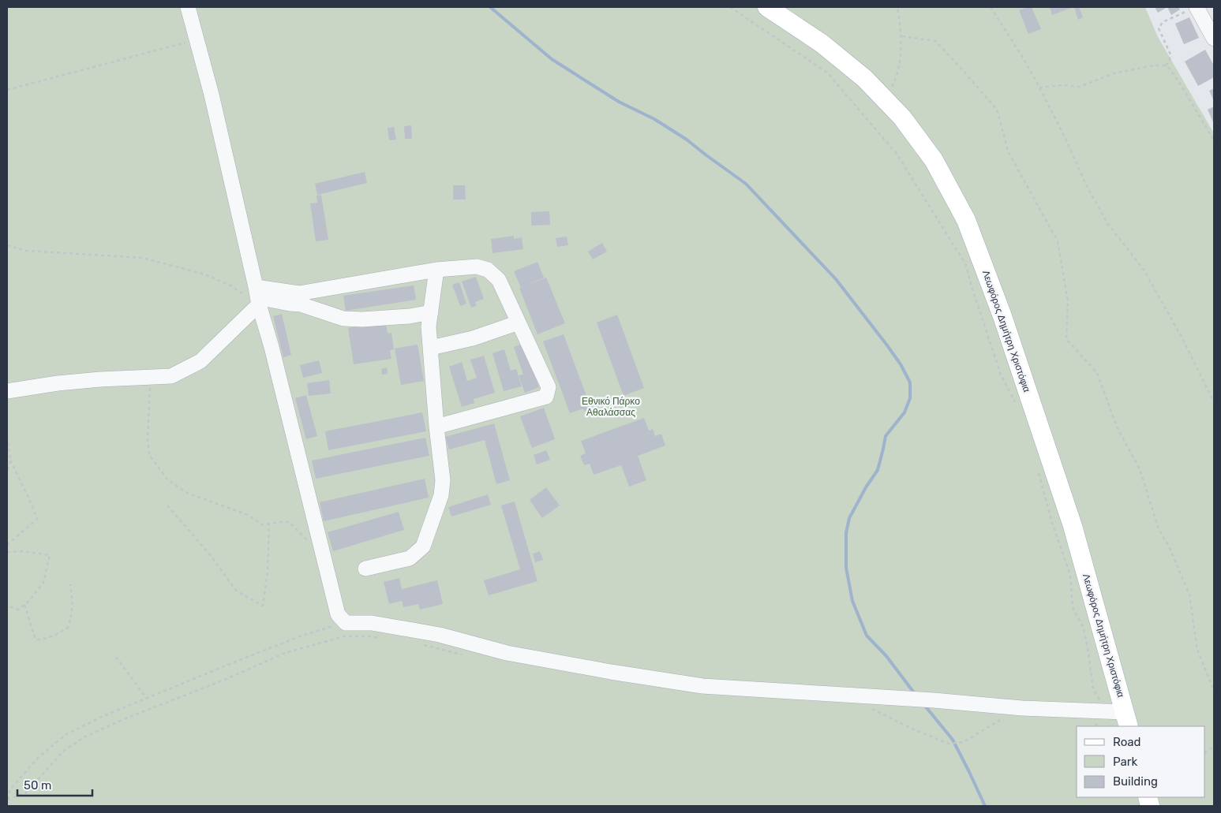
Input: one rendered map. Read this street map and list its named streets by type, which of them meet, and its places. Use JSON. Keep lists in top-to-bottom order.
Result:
{
  "streets": {
    "main road": ["Λεωφόρος Δημήτρη Χριστόφια"]
  },
  "parks": ["Εθνικό Πάρκο Αθαλάσσας"],
  "legend": ["Road", "Park", "Building"],
  "scale_bar": "50 m"
}
